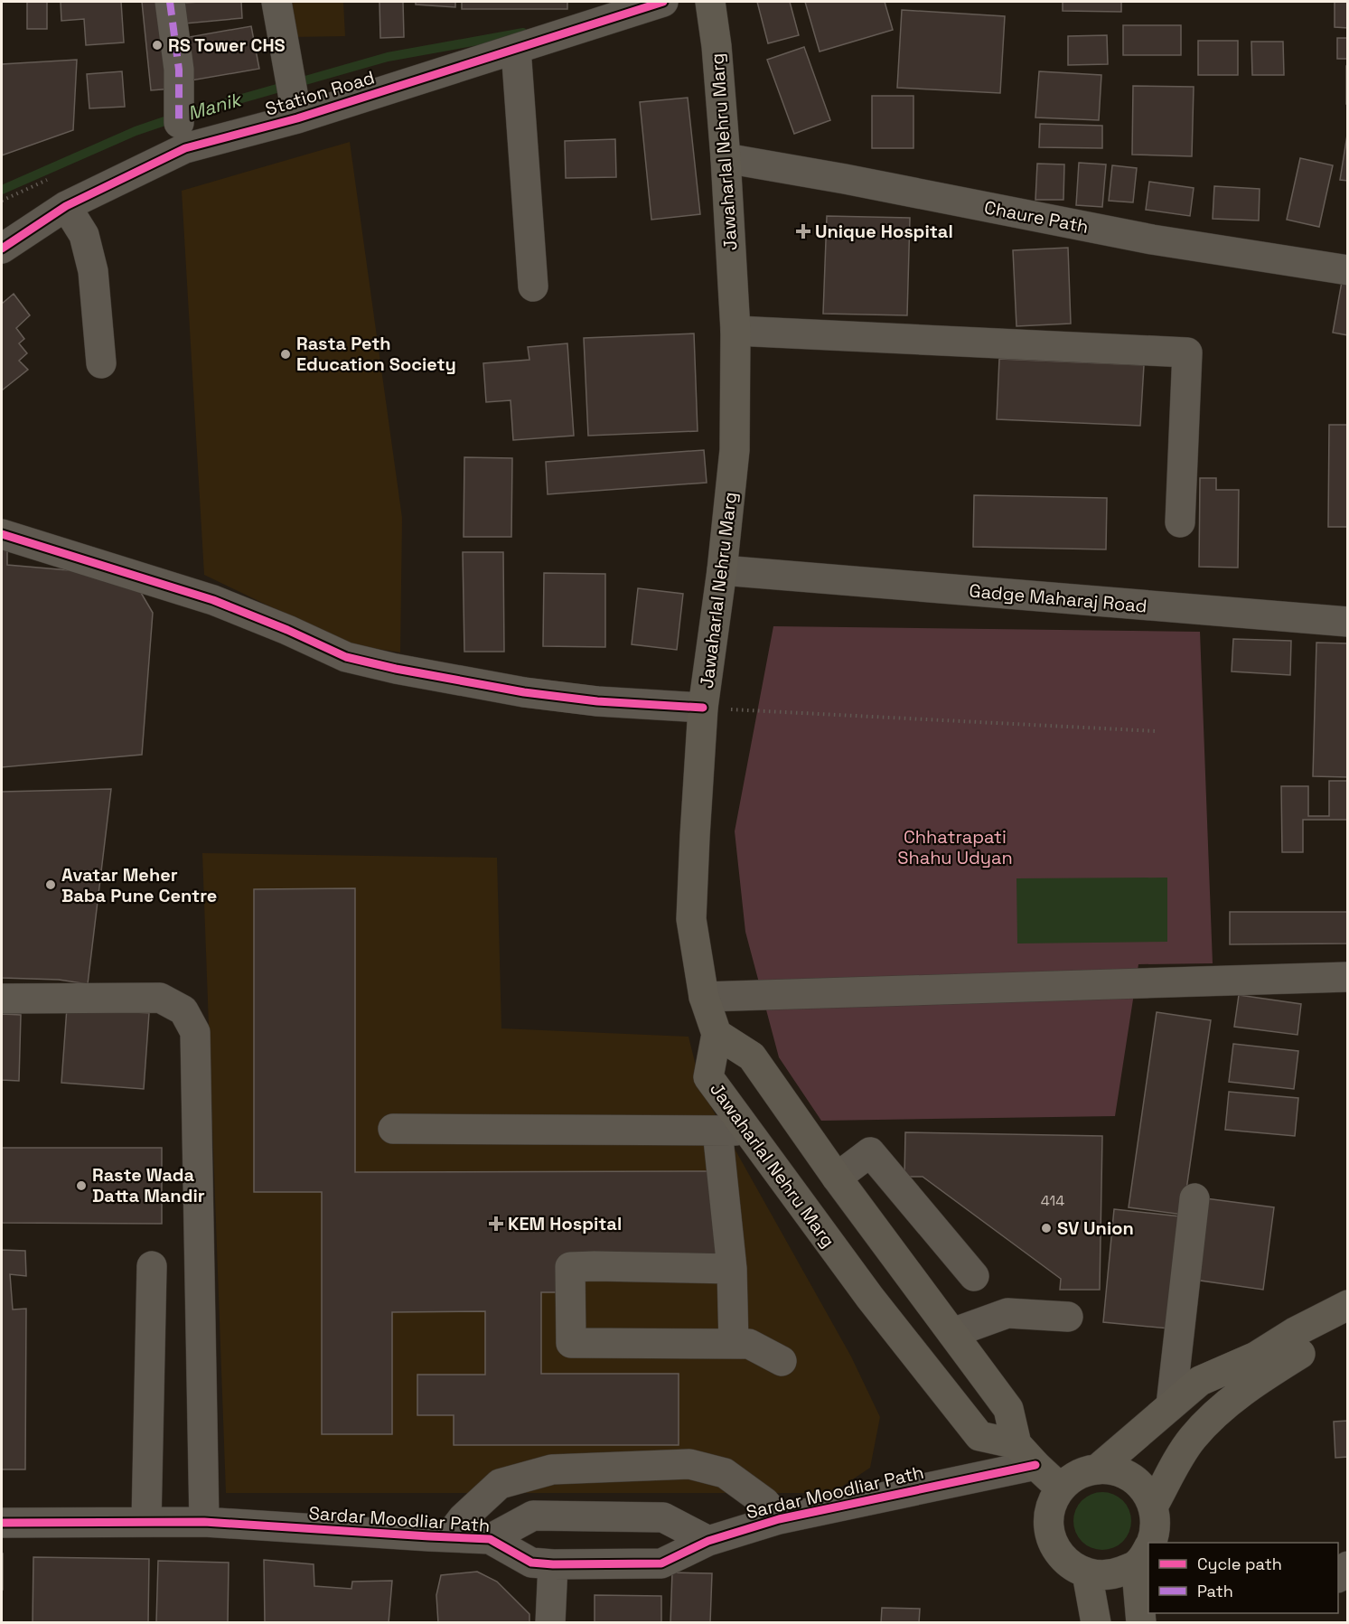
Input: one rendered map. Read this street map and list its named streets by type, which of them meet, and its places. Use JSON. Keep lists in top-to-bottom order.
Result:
{
  "streets": {
    "main road": ["Jawaharlal Nehru Marg"],
    "street": [
      "Station Road",
      "Chaure Path",
      "Gadge Maharaj Road",
      "Sardar Moodliar Path"
    ]
  },
  "crossings": [
    ["Jawaharlal Nehru Marg", "Chaure Path"],
    ["Jawaharlal Nehru Marg", "Gadge Maharaj Road"],
    ["Jawaharlal Nehru Marg", "Sardar Moodliar Path"]
  ],
  "water": ["Manik"],
  "parks": ["Chhatrapati Shahu Udyan"],
  "places": {
    "other": [
      "RS Tower CHS",
      "Rasta Peth Education Society",
      "Avatar Meher Baba Pune Centre",
      "Raste Wada Datta Mandir",
      "SV Union"
    ],
    "health": ["Unique Hospital", "KEM Hospital"]
  },
  "house_numbers": ["414"],
  "legend": ["Cycle path", "Path"]
}
